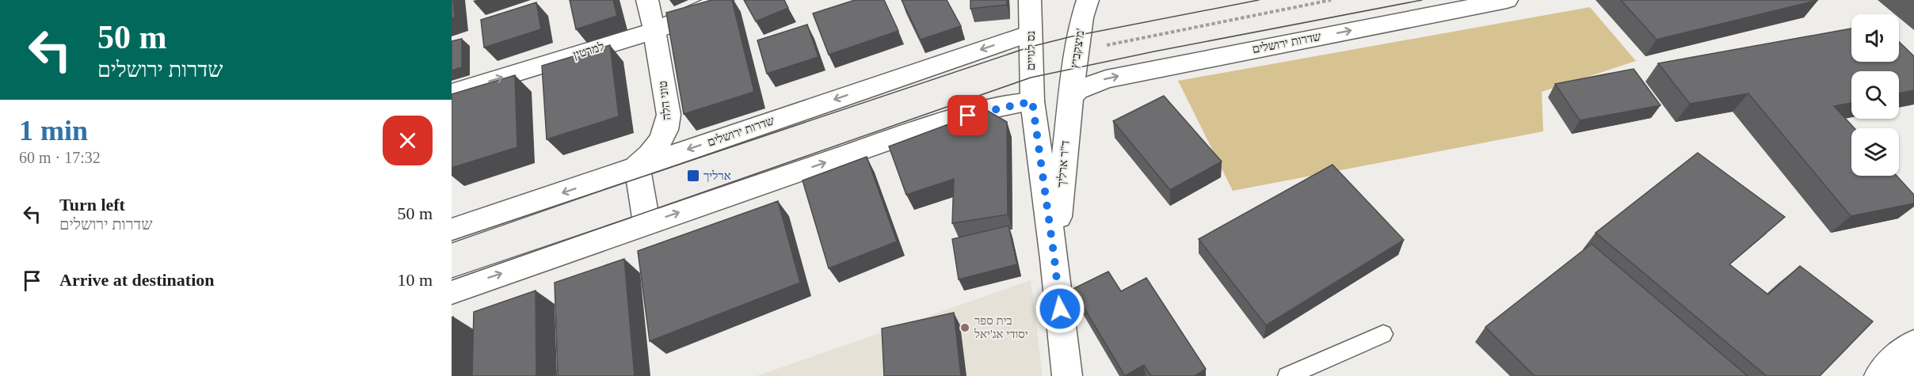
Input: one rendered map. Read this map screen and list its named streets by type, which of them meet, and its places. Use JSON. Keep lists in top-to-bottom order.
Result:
{
  "streets": {
    "street": [
      "שדרות ירושלים",
      "מיצקביץ'",
      "למרטין",
      "נס לגויים",
      "טוני הלה",
      "ד\"ר ארליך"
    ]
  },
  "crossings": [
    ["שדרות ירושלים", "מיצקביץ'"],
    ["שדרות ירושלים", "נס לגויים"],
    ["שדרות ירושלים", "טוני הלה"],
    ["שדרות ירושלים", "ד\"ר ארליך"],
    ["מיצקביץ'", "ד\"ר ארליך"],
    ["למרטין", "טוני הלה"],
    ["נס לגויים", "ד\"ר ארליך"]
  ],
  "places": {
    "transit": ["ארליך"],
    "other": ["בית ספר יסודי אג'יאל"]
  },
  "page": {
    "turn": ["50 m", "שדרות ירושלים"],
    "heading": ["1 min", "60 m · 17:32"],
    "list": [
      {
        "name": "Turn left",
        "note": "שדרות ירושלים",
        "value": "50 m"
      },
      {
        "name": "Arrive at destination",
        "value": "10 m"
      }
    ]
  }
}
